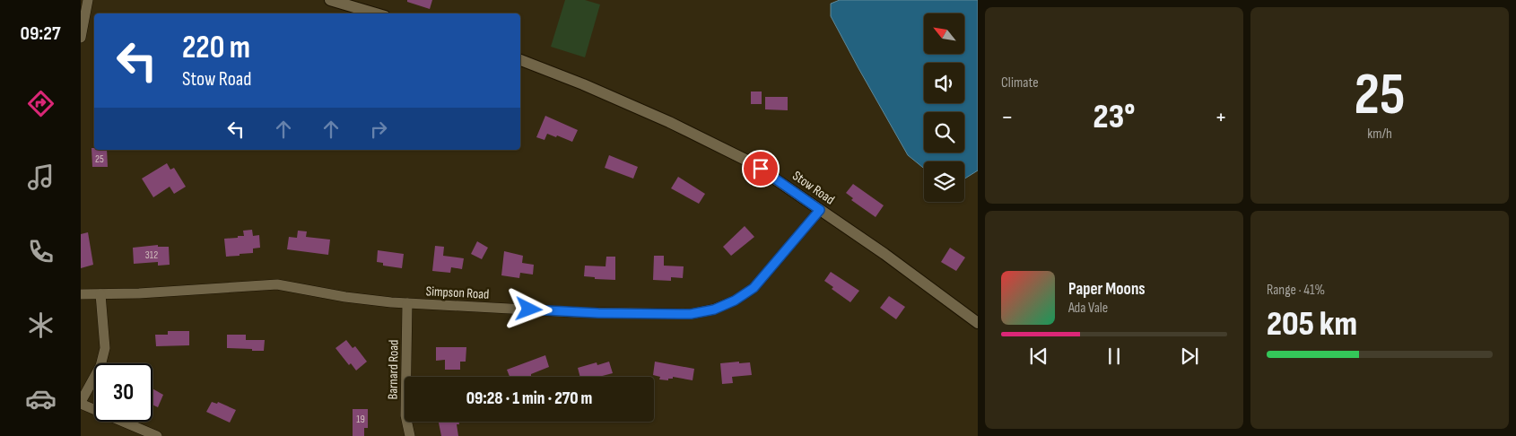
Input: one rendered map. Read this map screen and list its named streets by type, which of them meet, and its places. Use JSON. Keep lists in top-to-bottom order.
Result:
{
  "streets": {
    "street": ["Stow Road", "Simpson Road", "Barnard Road"]
  },
  "crossings": [
    ["Stow Road", "Simpson Road"],
    ["Simpson Road", "Barnard Road"]
  ],
  "house_numbers": ["25", "312", "19"],
  "north": "top left",
  "page": {
    "tabs": "09:27",
    "tile": [
      "Climate",
      ["25", "km/h"],
      ["Range · 41%", "205 km"]
    ],
    "turn": ["220 m", "Stow Road"],
    "heat": ["−", "23°", "+"],
    "song": ["Paper Moons", "Ada Vale"],
    "limit": "30",
    "trip": "09:28 · 1 min · 270 m"
  }
}
